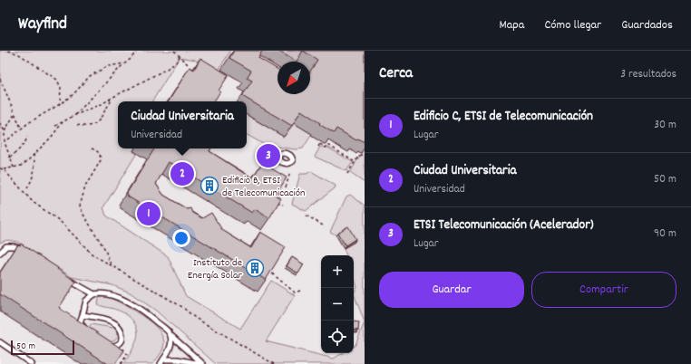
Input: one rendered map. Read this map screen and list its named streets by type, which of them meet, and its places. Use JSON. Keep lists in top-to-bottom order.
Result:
{
  "places": {
    "building": ["Edificio B, ETSI de Telecomunicación", "Instituto de Energía Solar"]
  },
  "scale_bar": "50 m",
  "north": "bottom left",
  "page": {
    "header": "Wayfind",
    "nav": ["Mapa", "Cómo llegar", "Guardados"],
    "heading": ["Cerca", "3 resultados"],
    "list": [
      {
        "mark": "1",
        "name": "Edificio C, ETSI de Telecomunicación",
        "note": "Lugar",
        "value": "30 m"
      },
      {
        "mark": "2",
        "name": "Ciudad Universitaria",
        "note": "Universidad",
        "value": "50 m"
      },
      {
        "mark": "3",
        "name": "ETSI Telecomunicación (Acelerador)",
        "note": "Lugar",
        "value": "90 m"
      }
    ],
    "popup": ["Ciudad Universitaria", "Universidad"],
    "pins": ["3", "2", "1"],
    "map_buttons": ["+", "−"],
    "buttons": ["Guardar", "Compartir"],
    "scale": "50 m"
  }
}
